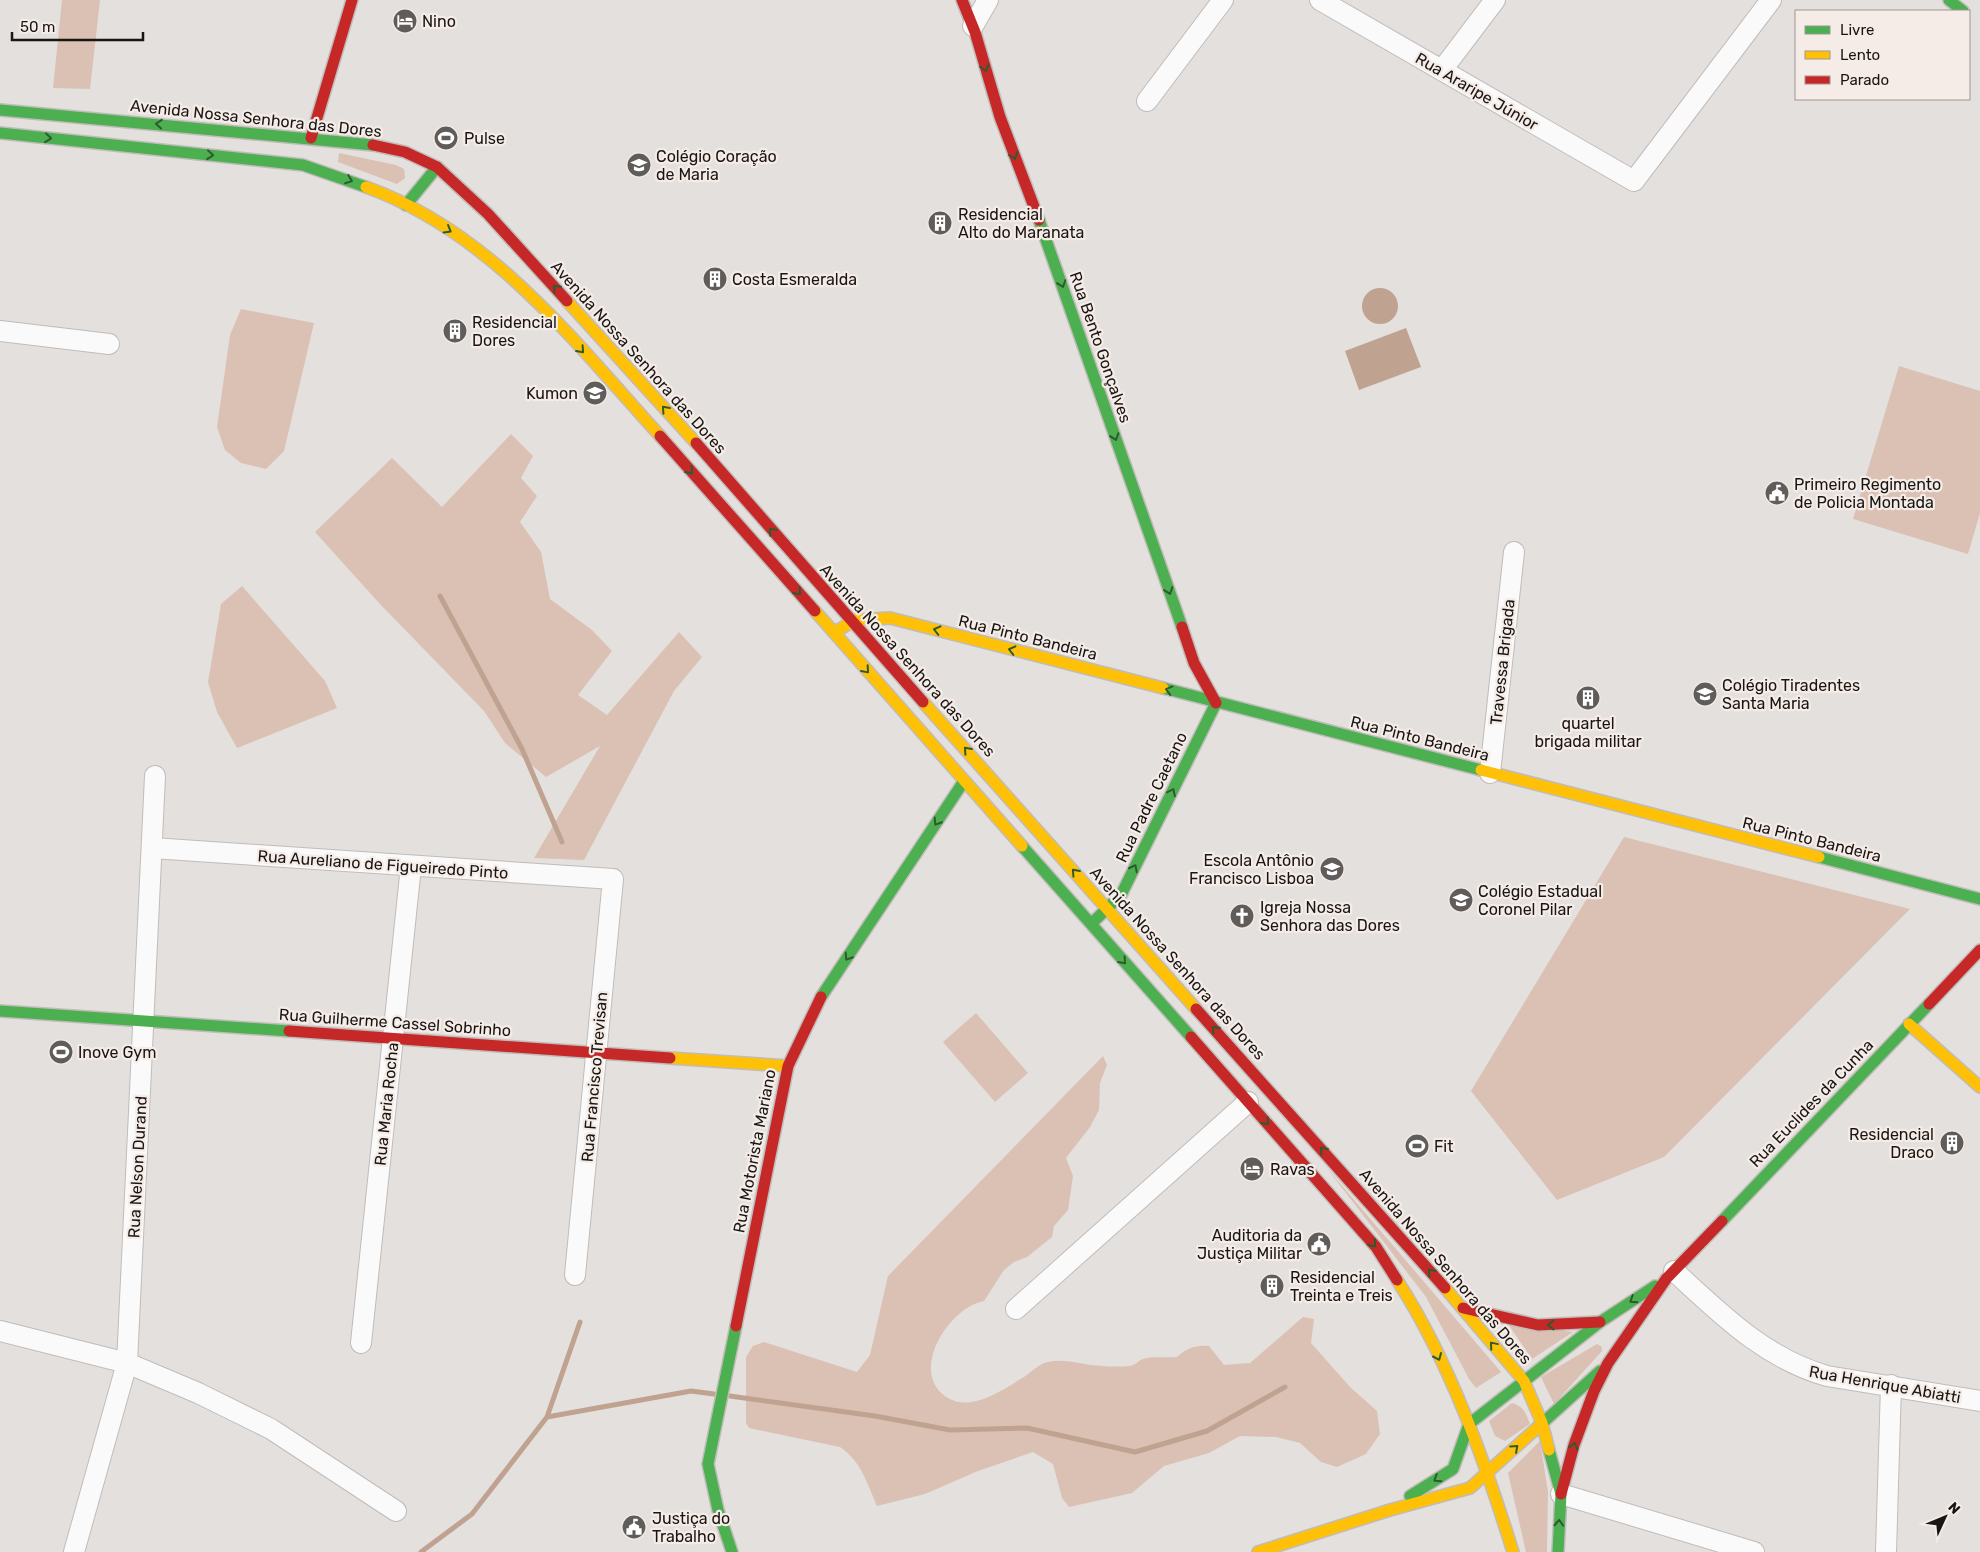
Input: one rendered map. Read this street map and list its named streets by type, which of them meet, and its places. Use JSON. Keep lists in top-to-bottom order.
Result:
{
  "streets": {
    "main road": [
      "Avenida Nossa Senhora das Dores",
      "Rua Bento Gonçalves",
      "Rua Pinto Bandeira",
      "Rua Padre Caetano",
      "Rua Guilherme Cassel Sobrinho",
      "Rua Euclides da Cunha",
      "Rua Motorista Mariano"
    ],
    "street": [
      "Rua Araripe Júnior",
      "Travessa Brigada",
      "Rua Aureliano de Figueiredo Pinto",
      "Rua Francisco Trevisan",
      "Rua Maria Rocha",
      "Rua Nelson Durand",
      "Rua Henrique Abiatti"
    ]
  },
  "crossings": [
    ["Avenida Nossa Senhora das Dores", "Rua Pinto Bandeira"],
    ["Avenida Nossa Senhora das Dores", "Rua Padre Caetano"],
    ["Avenida Nossa Senhora das Dores", "Rua Euclides da Cunha"],
    ["Rua Bento Gonçalves", "Rua Pinto Bandeira"],
    ["Rua Bento Gonçalves", "Rua Padre Caetano"],
    ["Rua Pinto Bandeira", "Travessa Brigada"],
    ["Rua Pinto Bandeira", "Rua Padre Caetano"],
    ["Rua Aureliano de Figueiredo Pinto", "Rua Francisco Trevisan"],
    ["Rua Aureliano de Figueiredo Pinto", "Rua Maria Rocha"],
    ["Rua Aureliano de Figueiredo Pinto", "Rua Nelson Durand"],
    ["Rua Guilherme Cassel Sobrinho", "Rua Francisco Trevisan"],
    ["Rua Guilherme Cassel Sobrinho", "Rua Maria Rocha"],
    ["Rua Guilherme Cassel Sobrinho", "Rua Motorista Mariano"],
    ["Rua Guilherme Cassel Sobrinho", "Rua Nelson Durand"],
    ["Rua Euclides da Cunha", "Rua Henrique Abiatti"]
  ],
  "one_way": ["Rua Bento Gonçalves", "Rua Padre Caetano", "Rua Motorista Mariano"],
  "places": {
    "hotel": ["Nino", "Ravas"],
    "sports": ["Pulse", "Inove Gym", "Fit"],
    "school or university": [
      "Colégio Coração de Maria",
      "Kumon",
      "Colégio Tiradentes Santa Maria",
      "Escola Antônio Francisco Lisboa",
      "Colégio Estadual Coronel Pilar"
    ],
    "building": [
      "Residencial Alto do Maranata",
      "Costa Esmeralda",
      "Residencial Dores",
      "quartel brigada militar",
      "Residencial Draco",
      "Residencial Treinta e Treis"
    ],
    "public building": ["Primeiro Regimento de Policia Montada", "Auditoria da Justiça Militar", "Justiça do Trabalho"],
    "church": ["Igreja Nossa Senhora das Dores"]
  },
  "legend": ["Livre", "Lento", "Parado"],
  "scale_bar": "50 m",
  "north": "top right"
}
